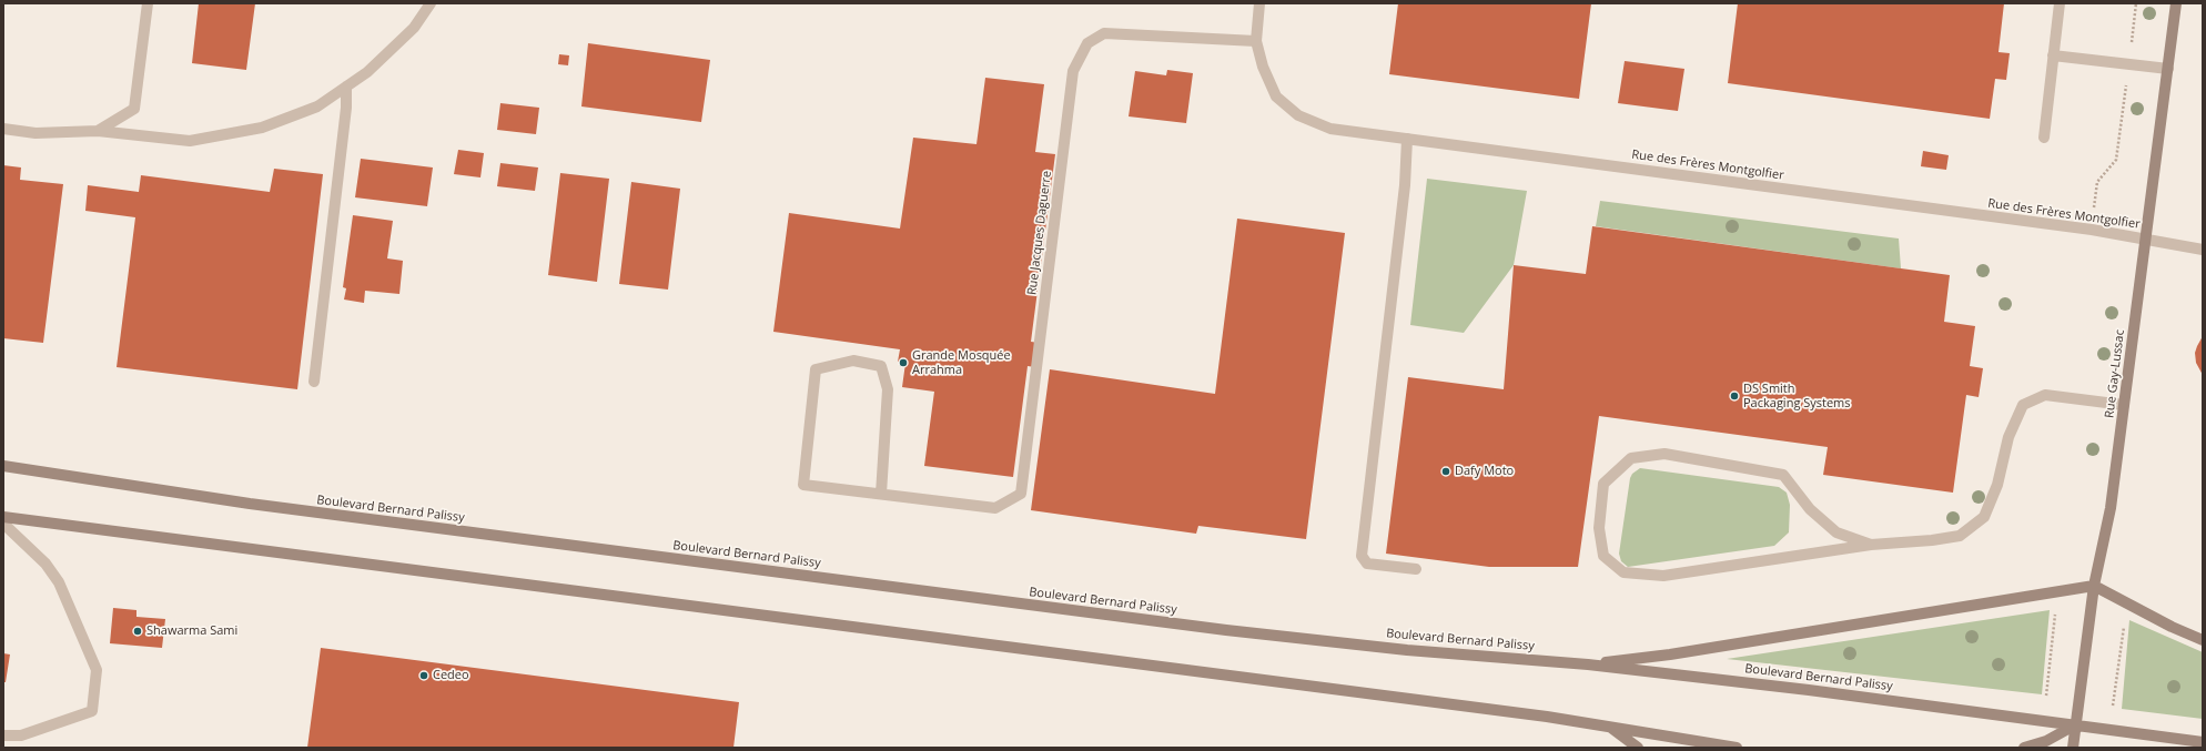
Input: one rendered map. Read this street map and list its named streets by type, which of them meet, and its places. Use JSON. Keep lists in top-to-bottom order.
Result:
{
  "streets": {
    "main road": ["Rue Gay-Lussac", "Boulevard Bernard Palissy"],
    "street": ["Rue des Frères Montgolfier", "Rue Jacques Daguerre"]
  },
  "crossings": [
    ["Rue des Frères Montgolfier", "Rue Jacques Daguerre"],
    ["Rue des Frères Montgolfier", "Rue Gay-Lussac"],
    ["Rue Gay-Lussac", "Boulevard Bernard Palissy"]
  ],
  "places": [
    "Grande Mosquée Arrahma",
    "DS Smith Packaging Systems",
    "Dafy Moto",
    "Shawarma Sami",
    "Cedeo"
  ]
}
